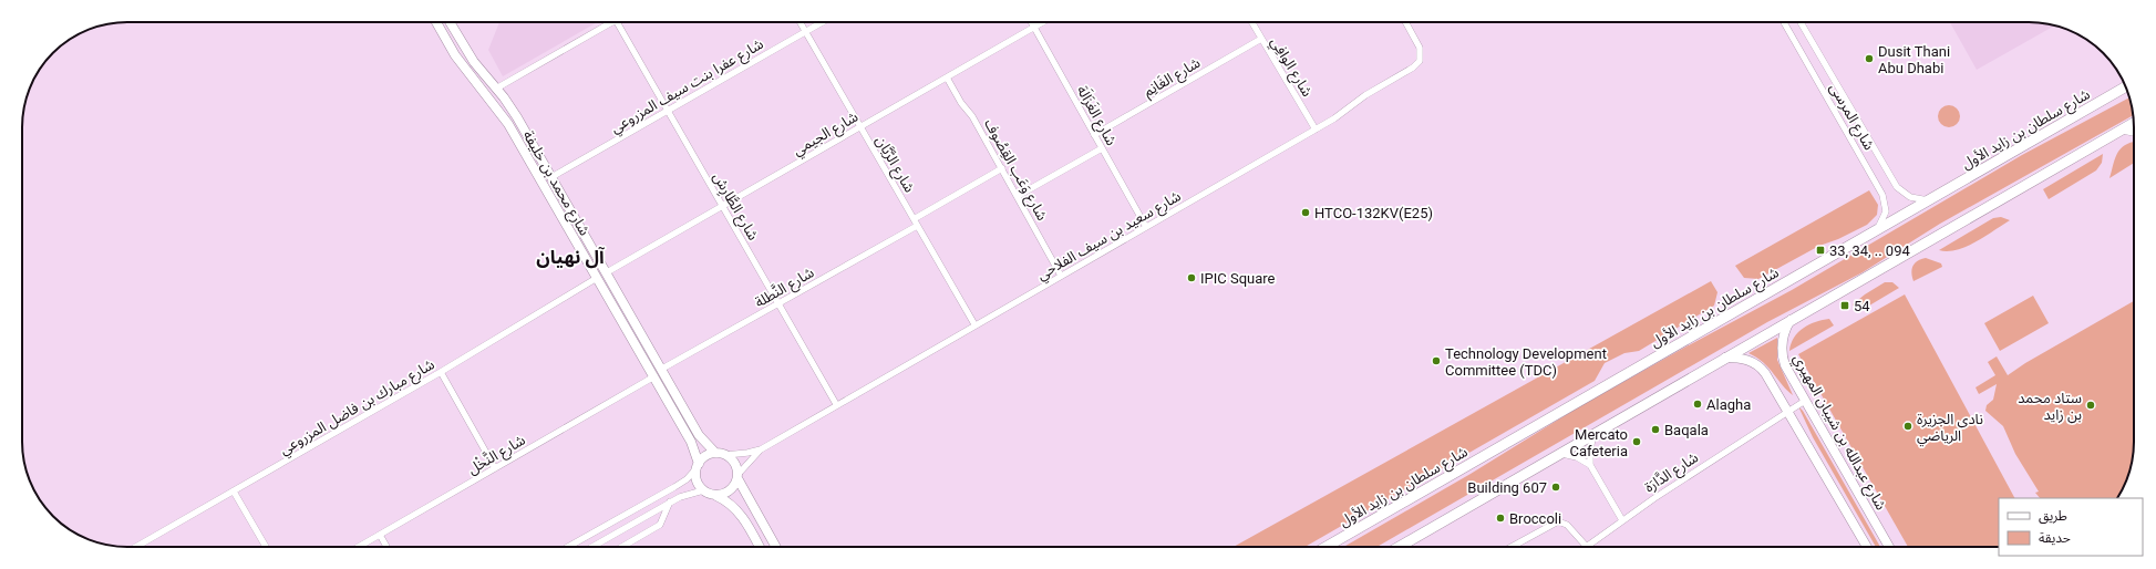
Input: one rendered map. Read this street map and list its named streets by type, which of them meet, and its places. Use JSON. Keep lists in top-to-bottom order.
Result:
{
  "streets": {
    "main road": ["شارع سلطان بن زايد الأول", "شارع محمد بن خليفة", "شارع عبدالله بن شيبان المهيري"],
    "street": [
      "شارع الوافِي",
      "شارع الغَانِم",
      "شارع عفرا بنت سيف المزروعي",
      "شارع الغَزَالَة",
      "شارع المرسى",
      "شارع الجيمي",
      "شارع الرَّيَّان",
      "شارع وَعَب القِصُوف",
      "شارع الطَّارِش",
      "شارع سعيد بن سيف الفلاحي",
      "شارع النَّطلة",
      "شارع مبارك بن فاضل المزروعي",
      "شارع النَّخْل",
      "شارع الدَّارَة"
    ]
  },
  "crossings": [
    ["شارع الوافِي", "شارع الغَانِم"],
    ["شارع الوافِي", "شارع سعيد بن سيف الفلاحي"],
    ["شارع الغَانِم", "شارع الغَزَالَة"],
    ["شارع عفرا بنت سيف المزروعي", "شارع الرَّيَّان"],
    ["شارع عفرا بنت سيف المزروعي", "شارع محمد بن خليفة"],
    ["شارع عفرا بنت سيف المزروعي", "شارع الطَّارِش"],
    ["شارع الغَزَالَة", "شارع الجيمي"],
    ["شارع الغَزَالَة", "شارع سعيد بن سيف الفلاحي"],
    ["شارع المرسى", "شارع سلطان بن زايد الأول"],
    ["شارع الجيمي", "شارع الرَّيَّان"],
    ["شارع الجيمي", "شارع وَعَب القِصُوف"],
    ["شارع الجيمي", "شارع محمد بن خليفة"],
    ["شارع الجيمي", "شارع الطَّارِش"],
    ["شارع الرَّيَّان", "شارع سعيد بن سيف الفلاحي"],
    ["شارع الرَّيَّان", "شارع النَّطلة"],
    ["شارع وَعَب القِصُوف", "شارع سعيد بن سيف الفلاحي"],
    ["شارع وَعَب القِصُوف", "شارع النَّطلة"],
    ["شارع محمد بن خليفة", "شارع سعيد بن سيف الفلاحي"],
    ["شارع محمد بن خليفة", "شارع النَّطلة"],
    ["شارع محمد بن خليفة", "شارع مبارك بن فاضل المزروعي"],
    ["شارع محمد بن خليفة", "شارع النَّخْل"],
    ["شارع الطَّارِش", "شارع سعيد بن سيف الفلاحي"],
    ["شارع الطَّارِش", "شارع النَّطلة"],
    ["شارع عبدالله بن شيبان المهيري", "شارع الدَّارَة"]
  ],
  "districts": ["آل نهيان"],
  "places": {
    "other": [
      "Dusit Thani Abu Dhabi",
      "HTCO-132KV(E25)",
      "IPIC Square",
      "Technology Development Committee (TDC)",
      "Alagha",
      "ستاد محمد بن زايد",
      "نادى الجزيرة الرياضي",
      "Baqala",
      "Mercato Cafeteria",
      "Building 607",
      "Broccoli"
    ],
    "transit": ["33, 34, .. 094", "54"]
  },
  "legend": ["طريق", "حديقة"]
}
